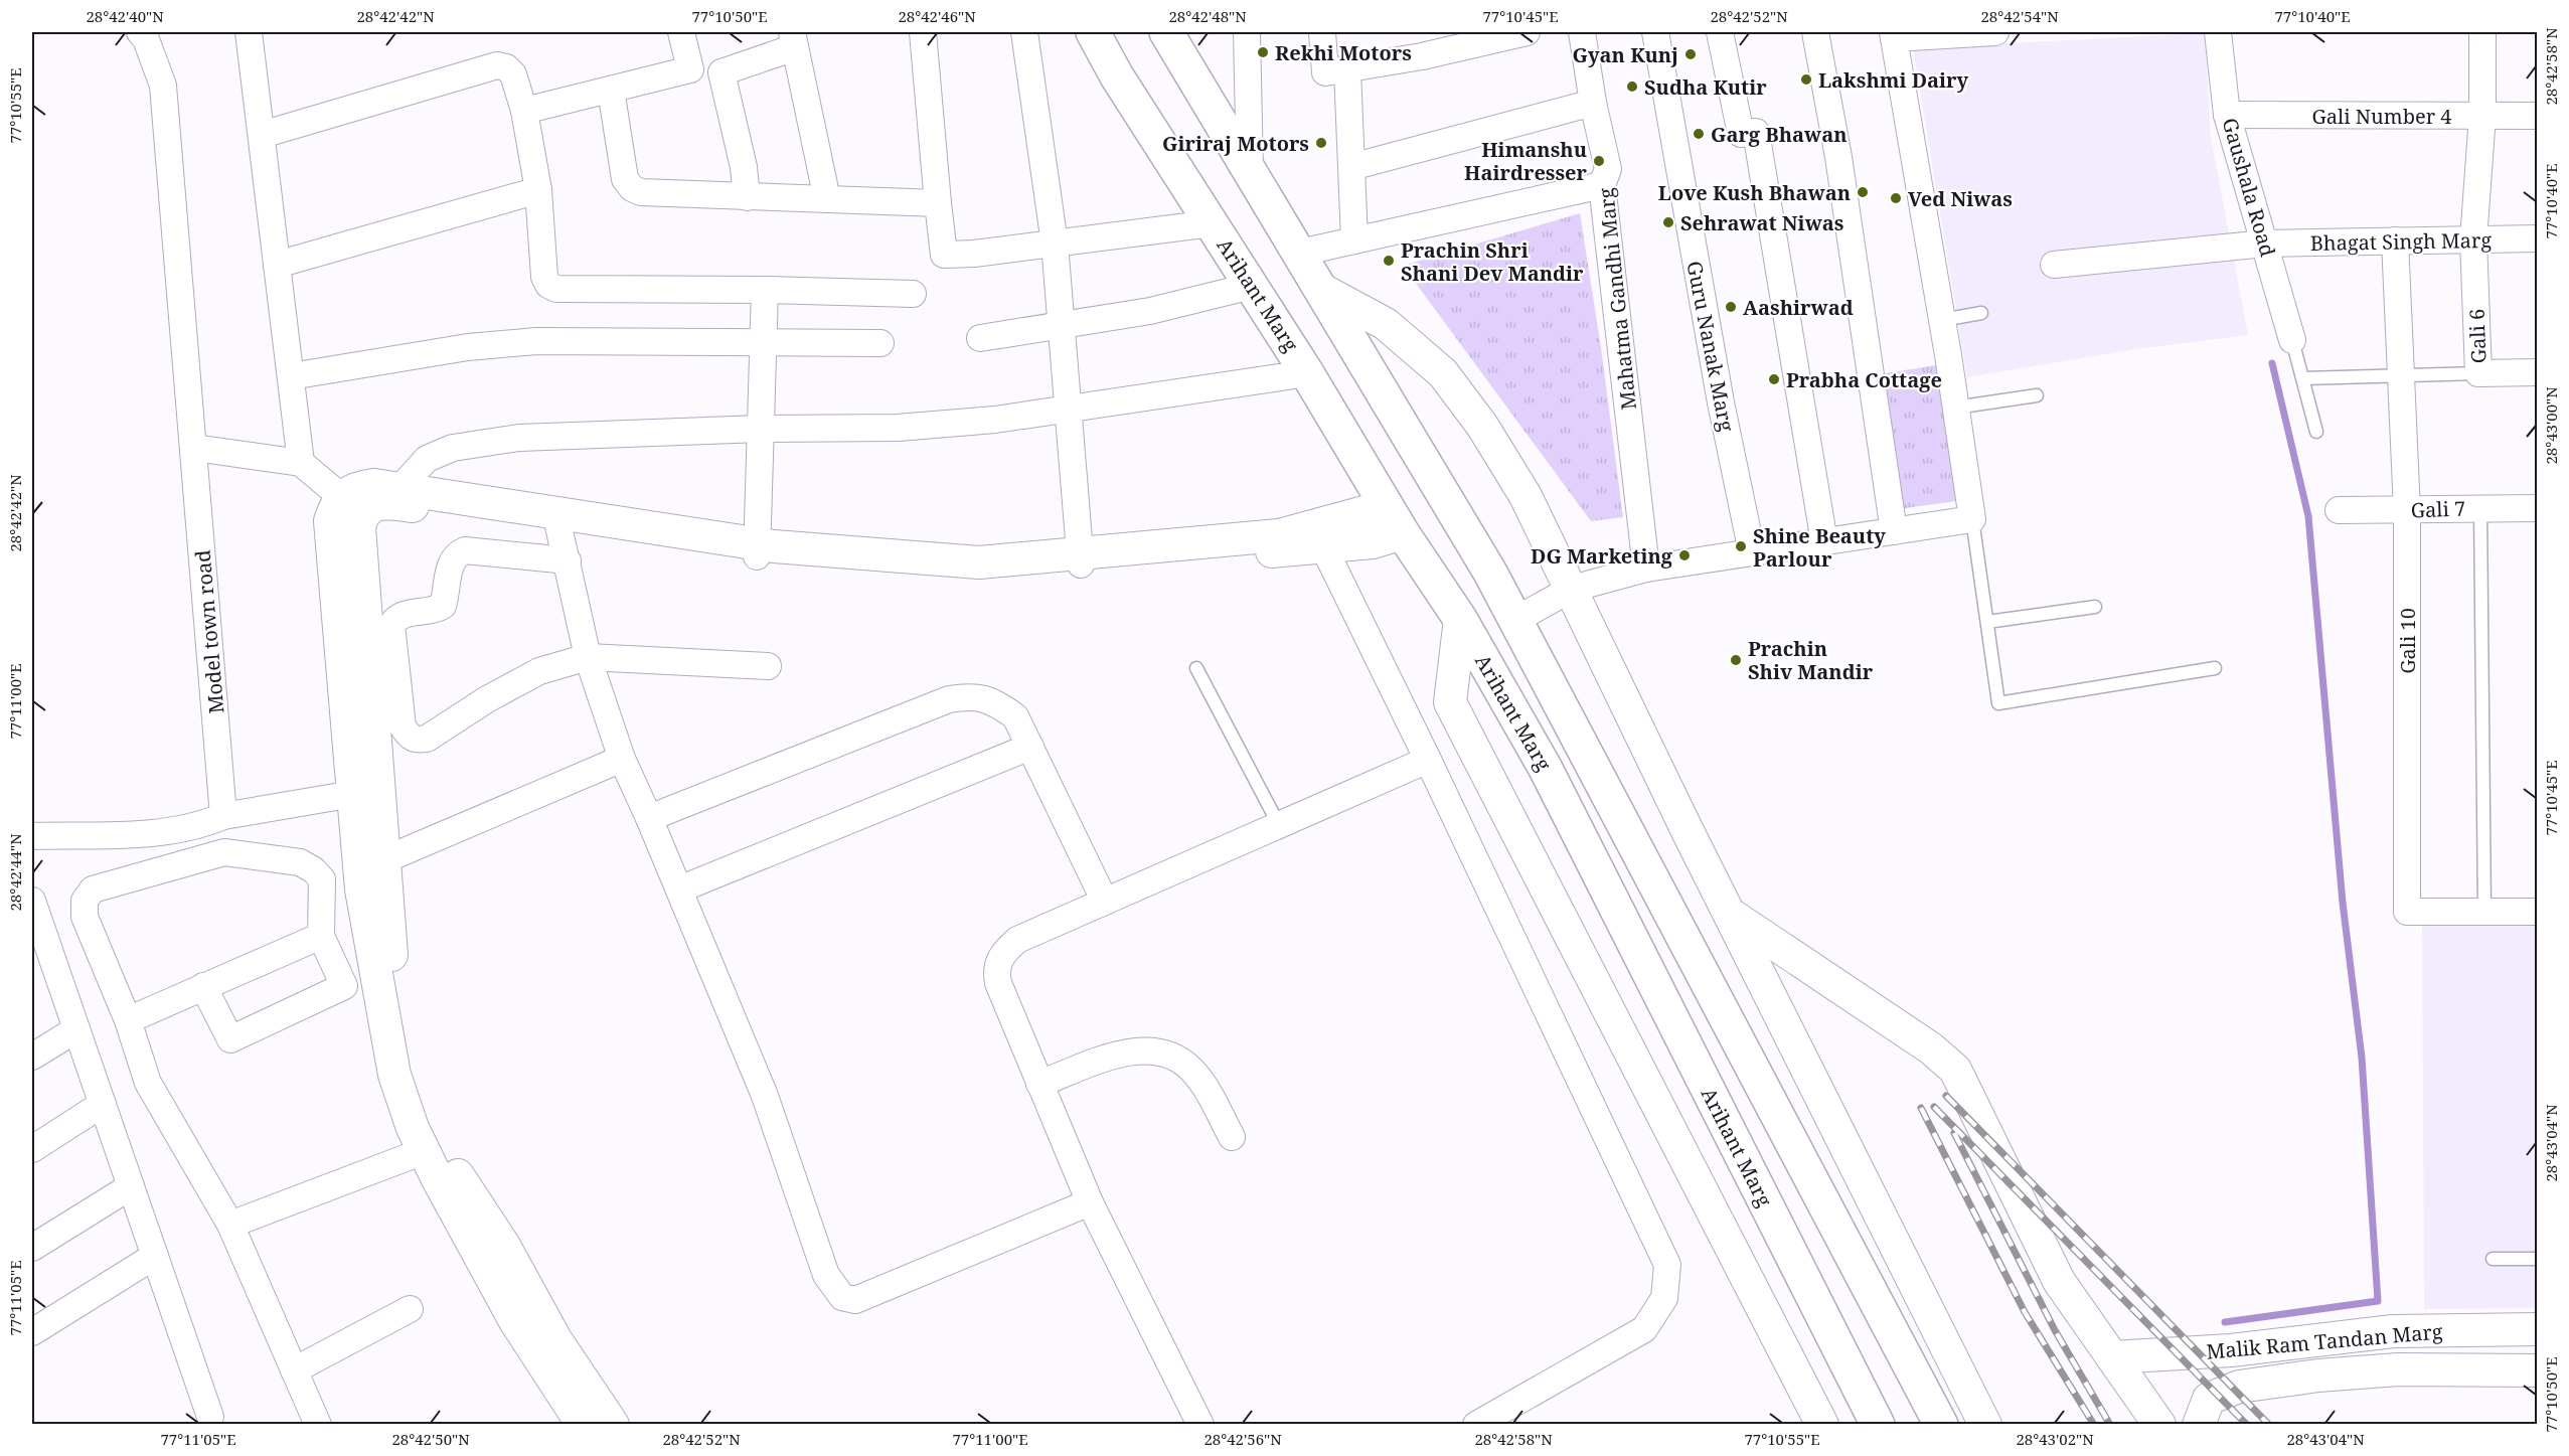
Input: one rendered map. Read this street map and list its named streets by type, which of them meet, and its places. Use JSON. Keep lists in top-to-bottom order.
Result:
{
  "streets": {
    "main road": ["Arihant Marg"],
    "street": [
      "Gali Number 4",
      "Gaushala Road",
      "Bhagat Singh Marg",
      "Mahatma Gandhi Marg",
      "Gali 6",
      "Guru Nanak Marg",
      "Gali 7",
      "Model town road",
      "Gali 10",
      "Malik Ram Tandan Marg"
    ]
  },
  "crossings": [
    ["Gali Number 4", "Gaushala Road"],
    ["Gali Number 4", "Gali 6"],
    ["Gaushala Road", "Bhagat Singh Marg"],
    ["Bhagat Singh Marg", "Gali 6"],
    ["Bhagat Singh Marg", "Gali 10"],
    ["Gali 7", "Gali 10"]
  ],
  "places": [
    "Rekhi Motors",
    "Gyan Kunj",
    "Lakshmi Dairy",
    "Sudha Kutir",
    "Garg Bhawan",
    "Giriraj Motors",
    "Himanshu Hairdresser",
    "Love Kush Bhawan",
    "Ved Niwas",
    "Sehrawat Niwas",
    "Prachin Shri Shani Dev Mandir",
    "Aashirwad",
    "Prabha Cottage",
    "Shine Beauty Parlour",
    "DG Marketing",
    "Prachin Shiv Mandir"
  ],
  "coordinates": [
    "28°42'40\"N",
    "28°42'42\"N",
    "77°10'50\"E",
    "28°42'46\"N",
    "28°42'48\"N",
    "77°10'45\"E",
    "28°42'52\"N",
    "28°42'54\"N",
    "77°10'40\"E",
    "28°42'58\"N",
    "77°10'55\"E",
    "28°43'00\"N",
    "77°11'00\"E",
    "28°42'44\"N",
    "28°43'04\"N",
    "77°11'05\"E",
    "28°42'50\"N",
    "28°42'56\"N",
    "28°43'02\"N"
  ]
}
